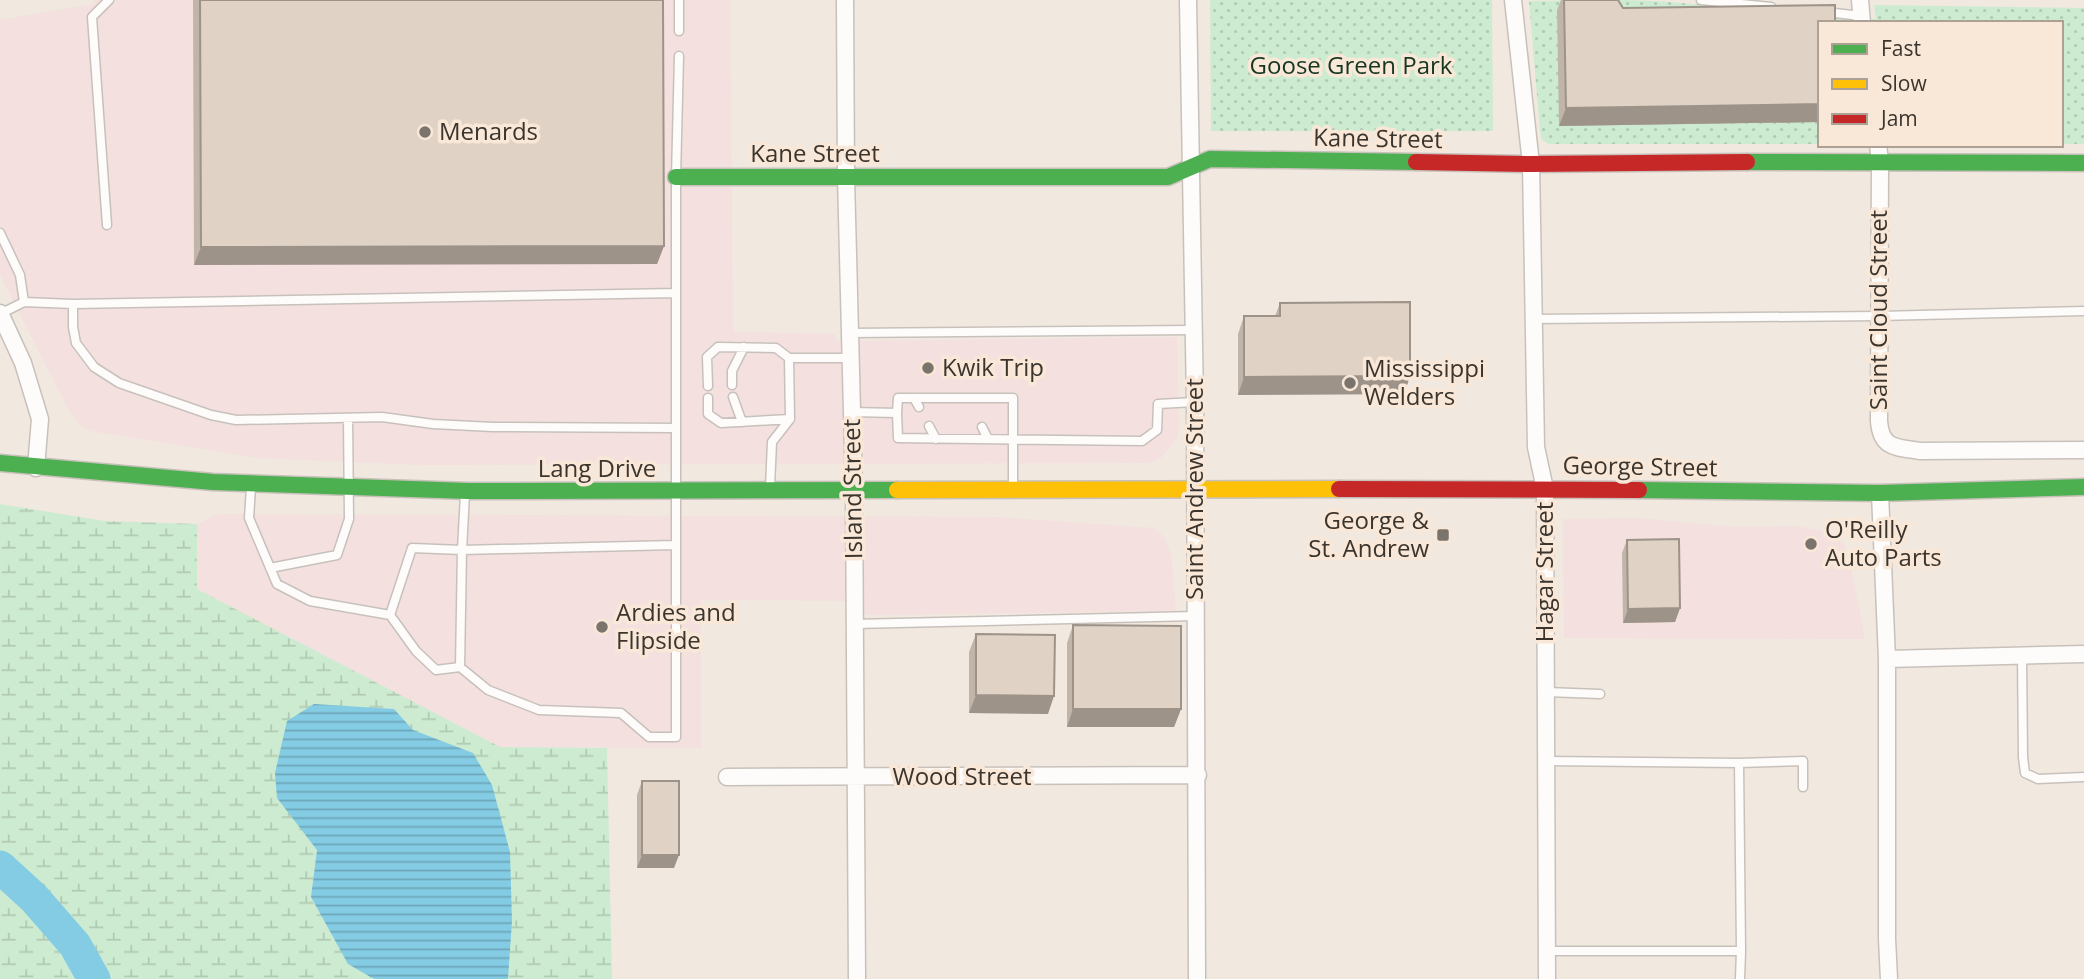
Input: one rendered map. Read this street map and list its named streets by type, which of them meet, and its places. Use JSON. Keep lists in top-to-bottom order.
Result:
{
  "streets": {
    "main road": ["Kane Street", "George Street", "Lang Drive"],
    "street": [
      "Saint Cloud Street",
      "Island Street",
      "Saint Andrew Street",
      "Hagar Street",
      "Wood Street"
    ]
  },
  "crossings": [
    ["Kane Street", "Saint Cloud Street"],
    ["Kane Street", "Island Street"],
    ["Kane Street", "Saint Andrew Street"],
    ["Kane Street", "Hagar Street"],
    ["George Street", "Lang Drive"],
    ["George Street", "Saint Andrew Street"],
    ["George Street", "Hagar Street"],
    ["Lang Drive", "Island Street"],
    ["Lang Drive", "Saint Andrew Street"],
    ["Island Street", "Wood Street"],
    ["Saint Andrew Street", "Wood Street"]
  ],
  "parks": ["Goose Green Park"],
  "places": {
    "other": [
      "Menards",
      "Kwik Trip",
      "Mississippi Welders",
      "O'Reilly Auto Parts",
      "Ardies and Flipside"
    ],
    "transit": ["George & St. Andrew"]
  },
  "legend": ["Fast", "Slow", "Jam"]
}
